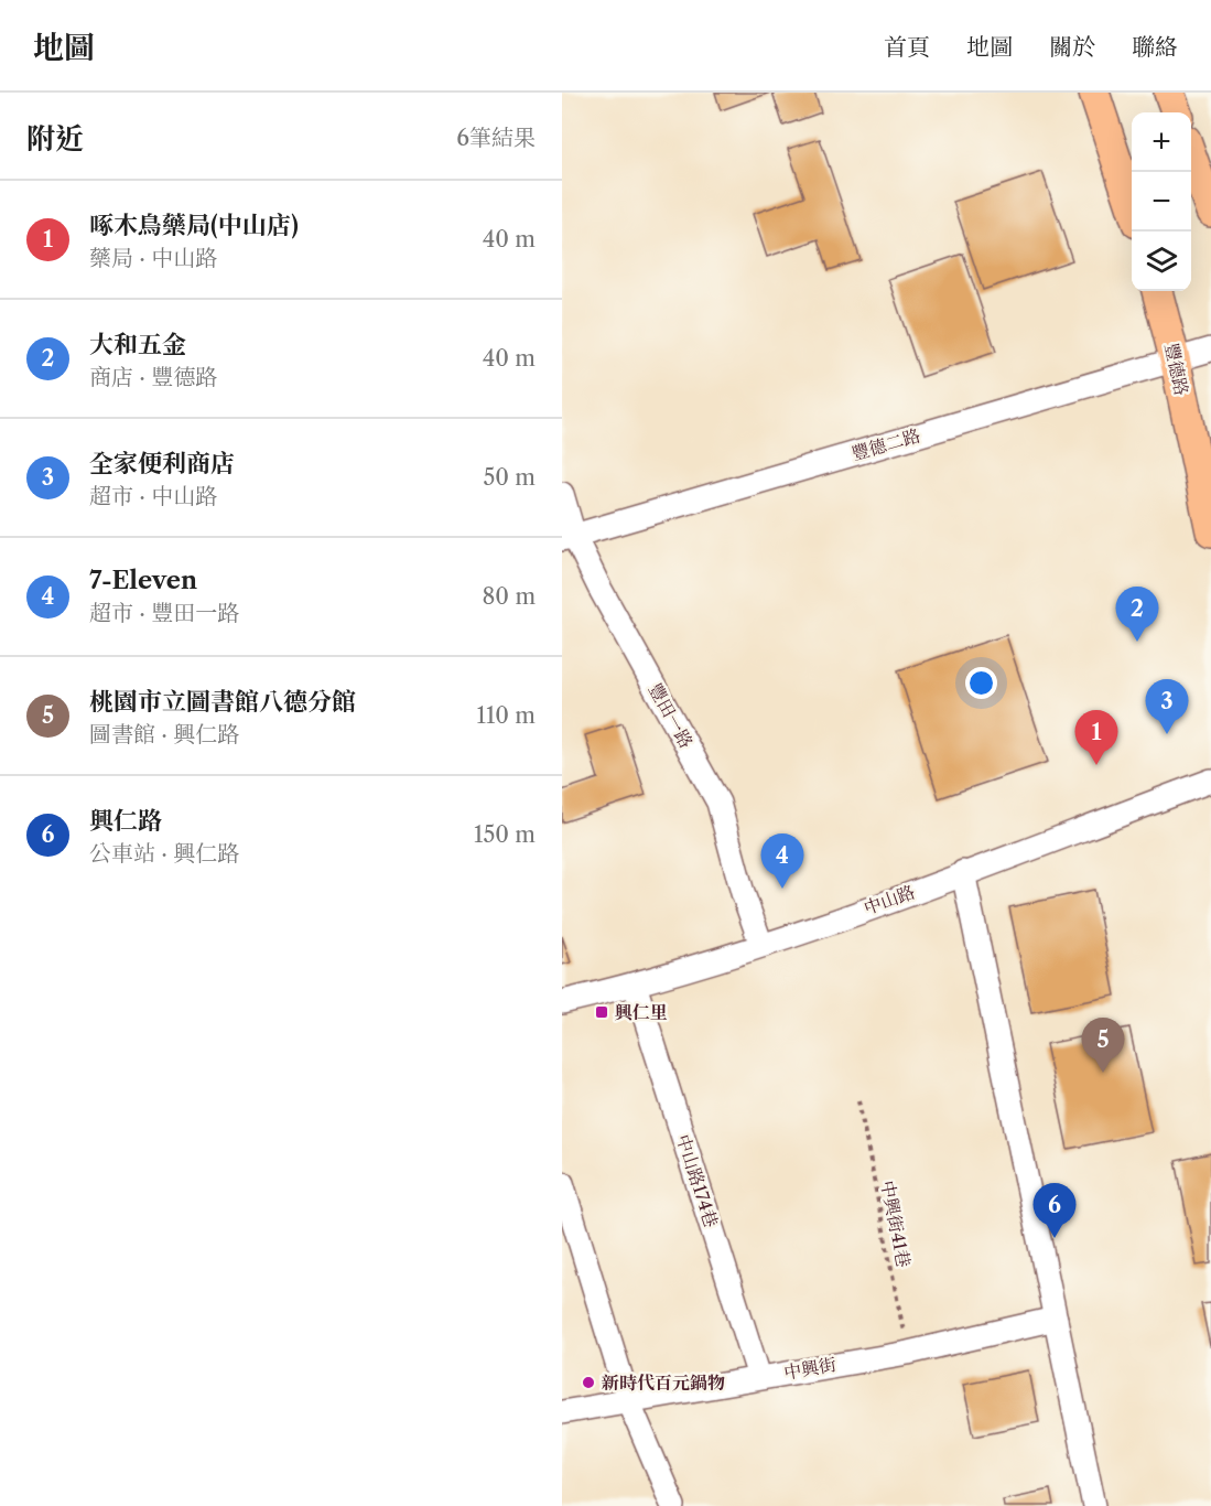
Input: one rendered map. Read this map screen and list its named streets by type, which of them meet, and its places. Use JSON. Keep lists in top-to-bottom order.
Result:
{
  "streets": {
    "main road": ["豐德路"],
    "street": [
      "豐德二路",
      "豐田一路",
      "中山路",
      "中山路174巷",
      "中興街"
    ],
    "path": ["中興街41巷"]
  },
  "crossings": [
    ["豐德路", "豐德二路"],
    ["豐德二路", "豐田一路"],
    ["豐田一路", "中山路"],
    ["中山路", "中山路174巷"],
    ["中山路174巷", "中興街"],
    ["中興街41巷", "中興街"]
  ],
  "places": {
    "transit": ["興仁里"],
    "other": ["新時代百元鍋物"]
  },
  "page": {
    "header": "地圖",
    "nav": [
      "首頁",
      "地圖",
      "關於",
      "聯絡"
    ],
    "heading": ["附近", "6筆結果"],
    "map_buttons": ["+", "−"],
    "list": [
      {
        "mark": "1",
        "name": "啄木鳥藥局(中山店)",
        "note": "藥局 · 中山路",
        "value": "40 m"
      },
      {
        "mark": "2",
        "name": "大和五金",
        "note": "商店 · 豐德路",
        "value": "40 m"
      },
      {
        "mark": "3",
        "name": "全家便利商店",
        "note": "超市 · 中山路",
        "value": "50 m"
      },
      {
        "mark": "4",
        "name": "7-Eleven",
        "note": "超市 · 豐田一路",
        "value": "80 m"
      },
      {
        "mark": "5",
        "name": "桃園市立圖書館八德分館",
        "note": "圖書館 · 興仁路",
        "value": "110 m"
      },
      {
        "mark": "6",
        "name": "興仁路",
        "note": "公車站 · 興仁路",
        "value": "150 m"
      }
    ],
    "pins": [
      "2",
      "3",
      "1",
      "4",
      "5",
      "6"
    ]
  }
}
